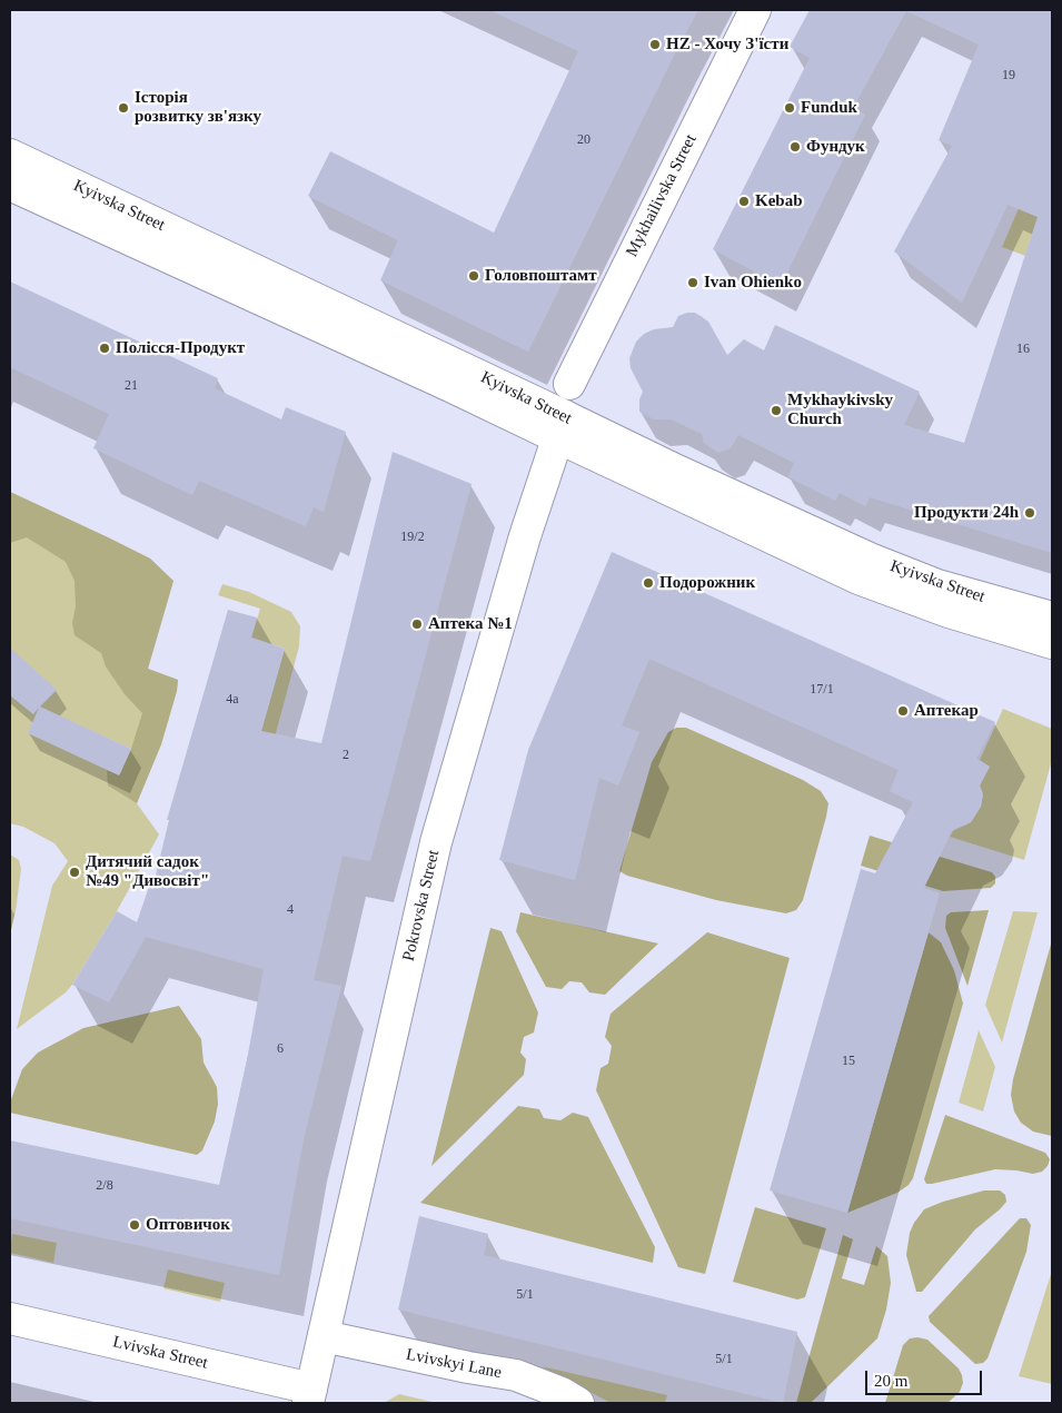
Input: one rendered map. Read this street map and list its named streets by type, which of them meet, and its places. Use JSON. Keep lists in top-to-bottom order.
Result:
{
  "streets": {
    "main road": [
      "Mykhailivska Street",
      "Kyivska Street",
      "Pokrovska Street",
      "Lvivska Street",
      "Lvivskyi Lane"
    ]
  },
  "crossings": [
    ["Kyivska Street", "Pokrovska Street"],
    ["Pokrovska Street", "Lvivska Street"],
    ["Pokrovska Street", "Lvivskyi Lane"]
  ],
  "places": [
    "HZ - Хочу З'їсти",
    "Історія розвитку зв'язку",
    "Funduk",
    "Фундук",
    "Kebab",
    "Головпоштамт",
    "Ivan Ohienko",
    "Полісся-Продукт",
    "Mykhaykivsky Church",
    "Продукти 24h",
    "Подорожник",
    "Аптека №1",
    "Аптекар",
    "Дитячий садок №49 \"Дивосвіт\"",
    "Оптовичок"
  ],
  "house_numbers": [
    "19",
    "20",
    "16",
    "21",
    "19/2",
    "17/1",
    "4а",
    "2",
    "4",
    "6",
    "15",
    "2/8",
    "5/1",
    "5/1"
  ],
  "scale_bar": "20 m"
}
